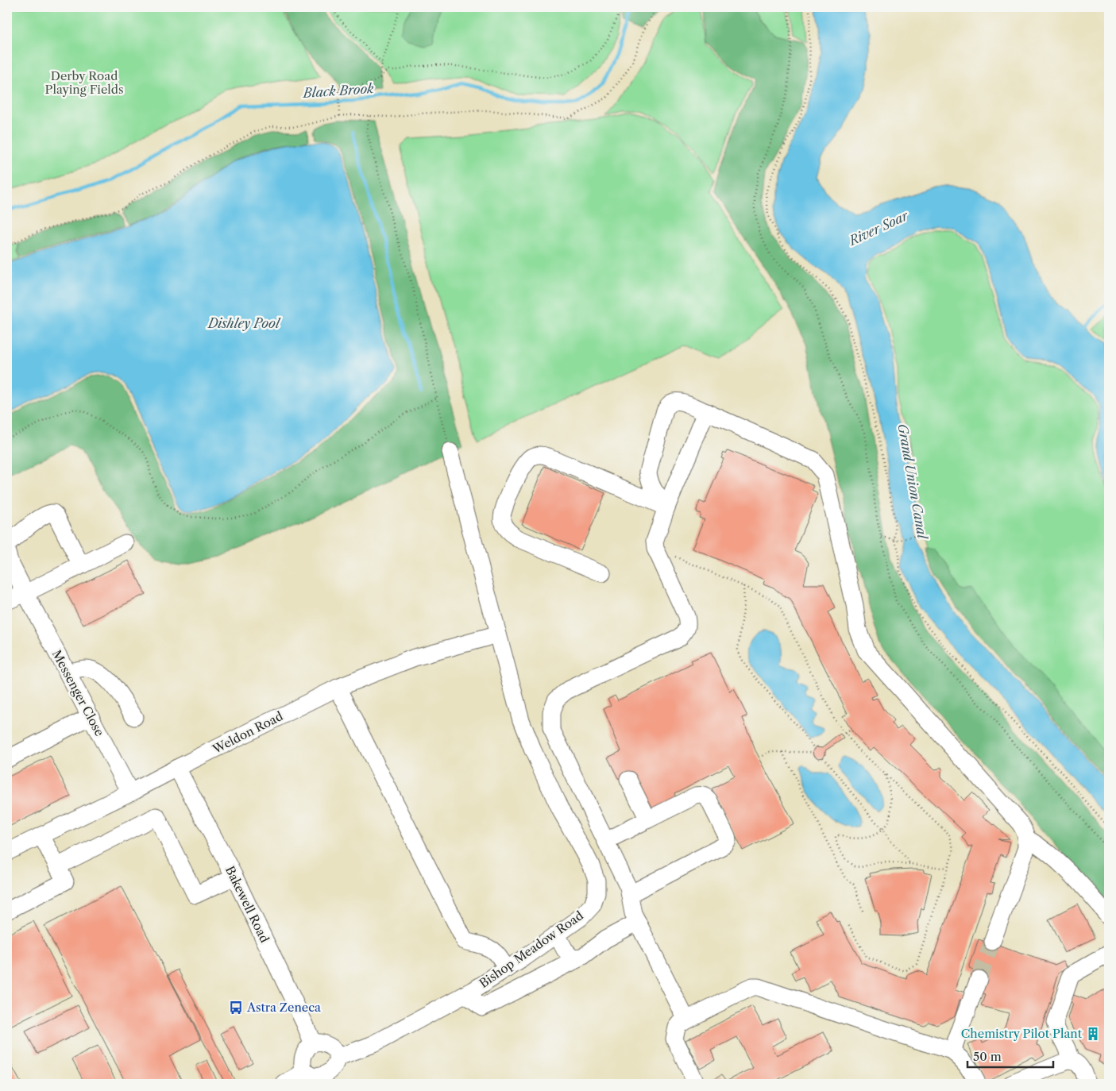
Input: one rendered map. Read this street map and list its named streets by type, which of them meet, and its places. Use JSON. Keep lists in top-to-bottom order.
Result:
{
  "streets": {
    "street": [
      "Messenger Close",
      "Weldon Road",
      "Bakewell Road",
      "Bishop Meadow Road"
    ]
  },
  "crossings": [
    ["Messenger Close", "Weldon Road"],
    ["Weldon Road", "Bakewell Road"],
    ["Weldon Road", "Bishop Meadow Road"],
    ["Bakewell Road", "Bishop Meadow Road"]
  ],
  "water": [
    "Black Brook",
    "River Soar",
    "Dishley Pool",
    "Grand Union Canal"
  ],
  "parks": ["Derby Road Playing Fields"],
  "places": {
    "bus stop": ["Astra Zeneca"],
    "building": ["Chemistry Pilot Plant"]
  },
  "scale_bar": "50 m"
}
